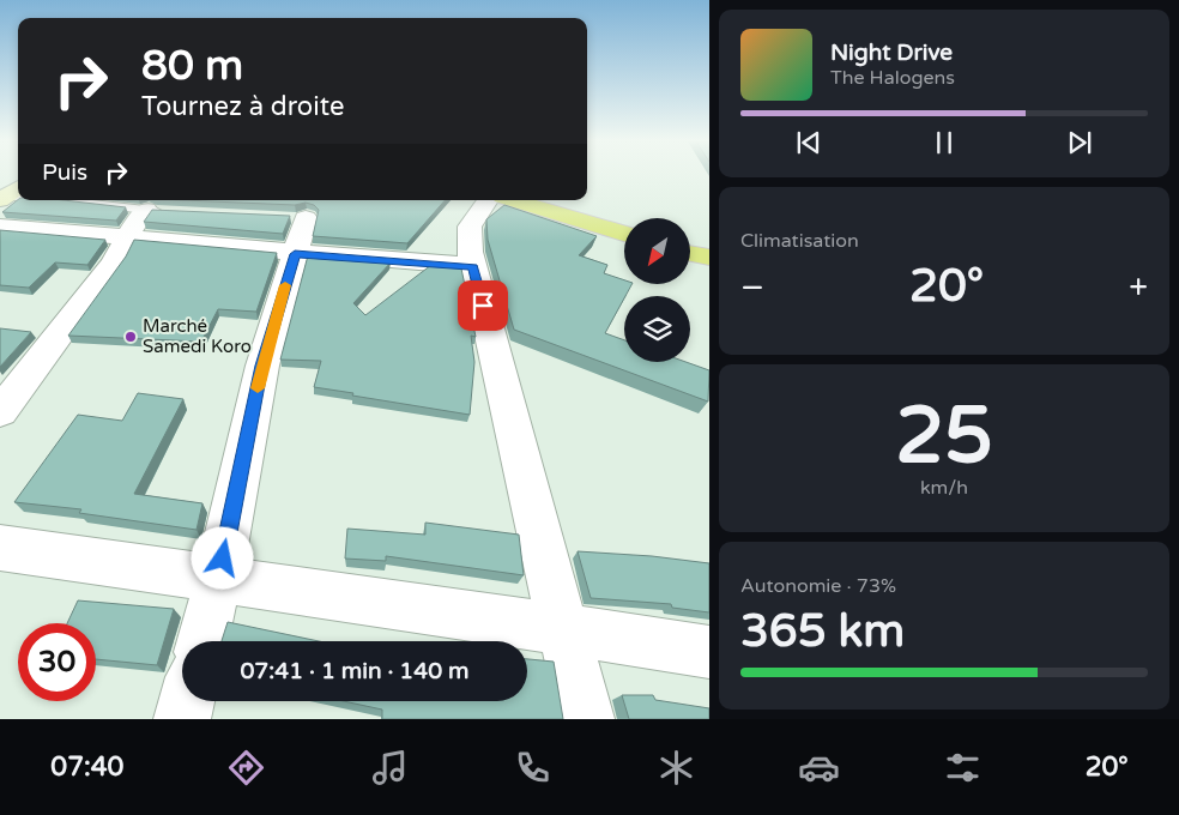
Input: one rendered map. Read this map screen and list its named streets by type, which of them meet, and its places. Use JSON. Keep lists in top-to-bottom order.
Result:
{
  "places": ["Marché Samedi Koro"],
  "north": "bottom left",
  "page": {
    "turn": ["80 m", "Tournez à droite"],
    "song": ["Night Drive", "The Halogens"],
    "then": "Puis",
    "tile": [
      "Climatisation",
      ["25", "km/h"],
      ["Autonomie · 73%", "365 km"]
    ],
    "heat": ["−", "20°", "+"],
    "limit": "30",
    "trip": "07:41 · 1 min · 140 m",
    "tabs": ["07:40", "20°"]
  }
}
